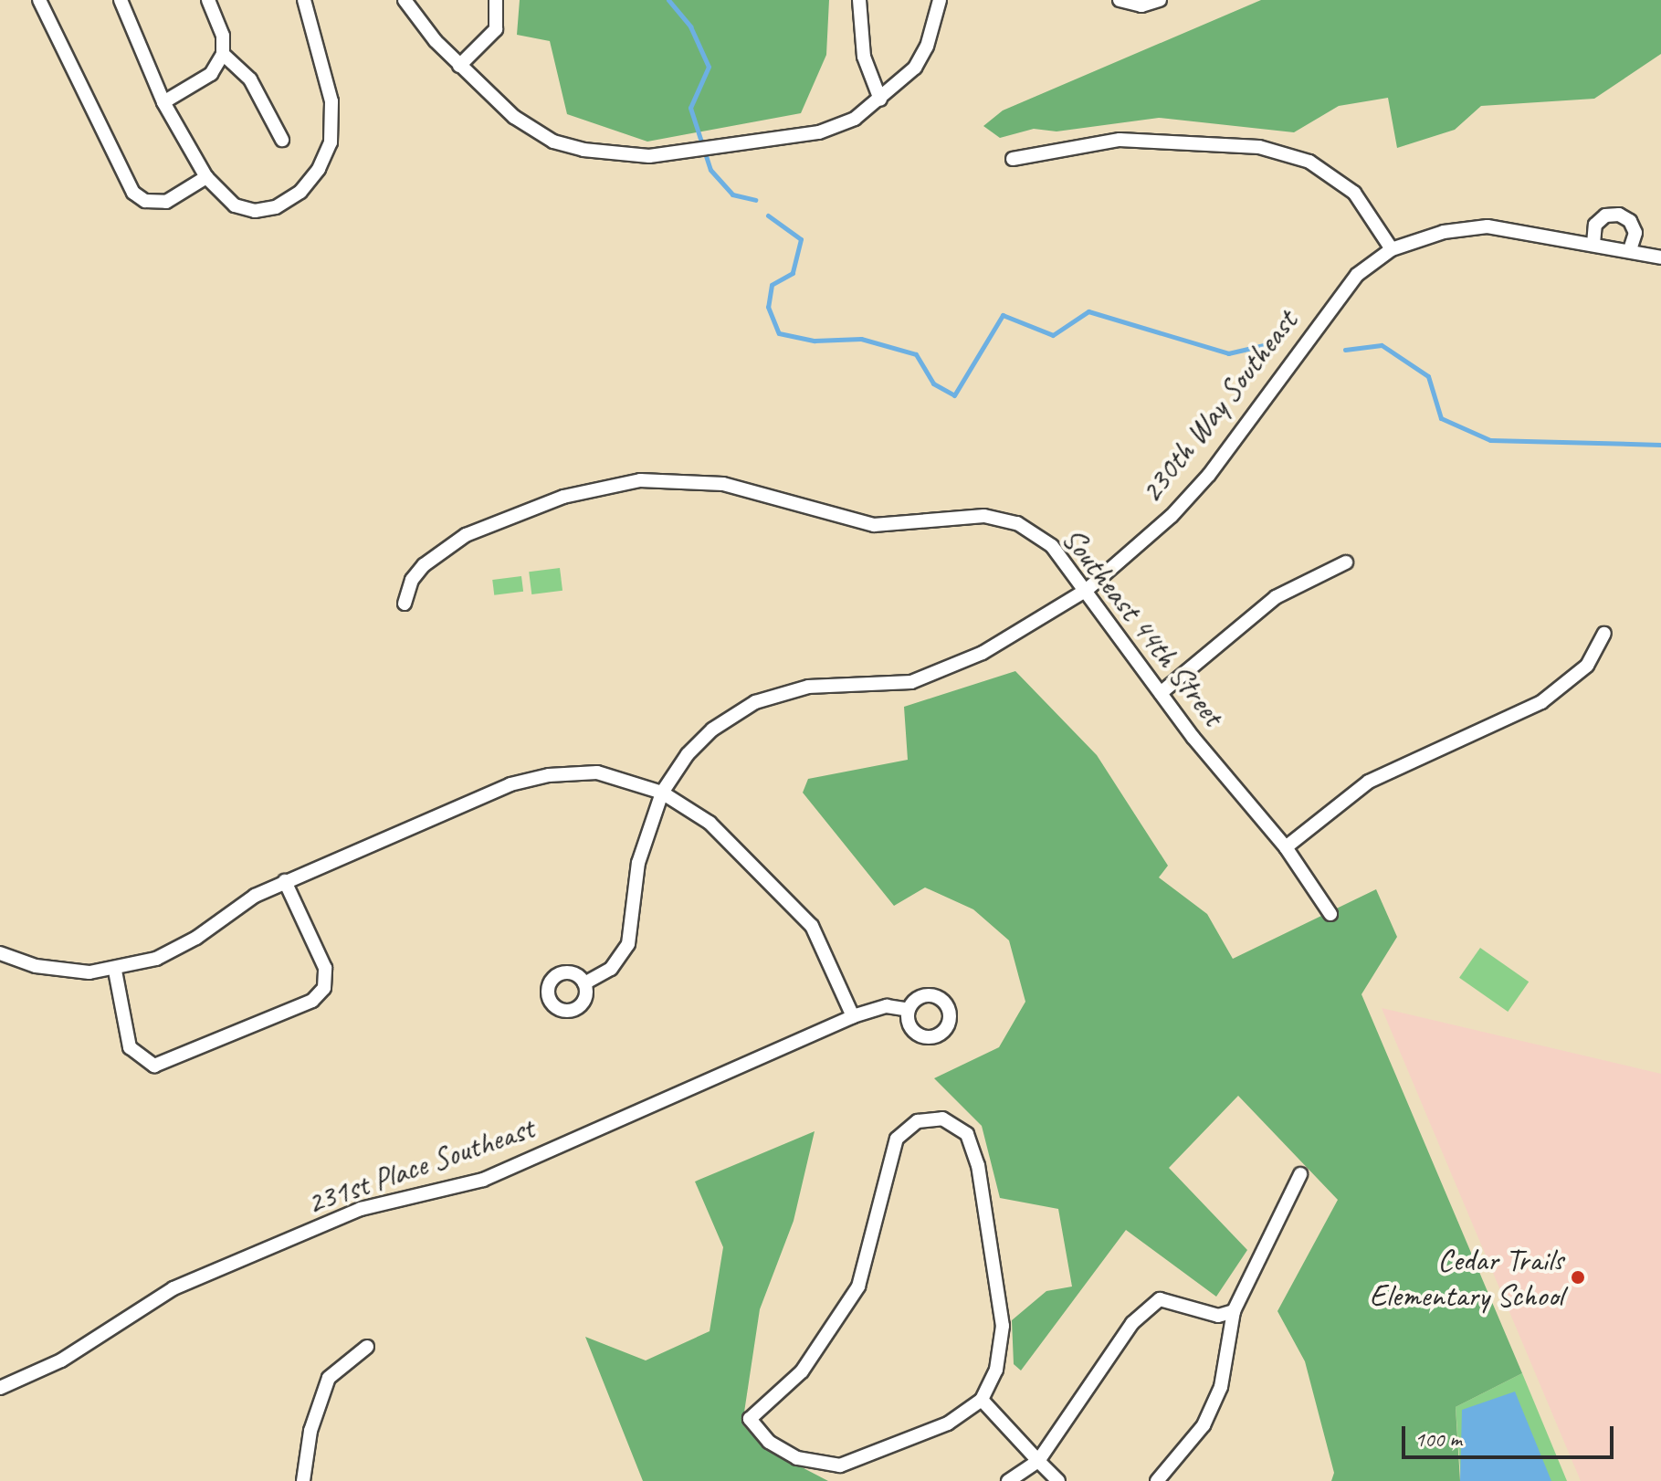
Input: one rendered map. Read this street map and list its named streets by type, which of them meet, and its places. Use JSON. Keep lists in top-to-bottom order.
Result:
{
  "streets": {
    "street": ["230th Way Southeast", "Southeast 44th Street", "231st Place Southeast"]
  },
  "crossings": [
    ["230th Way Southeast", "Southeast 44th Street"]
  ],
  "places": ["Cedar Trails Elementary School"],
  "scale_bar": "100 m"
}
